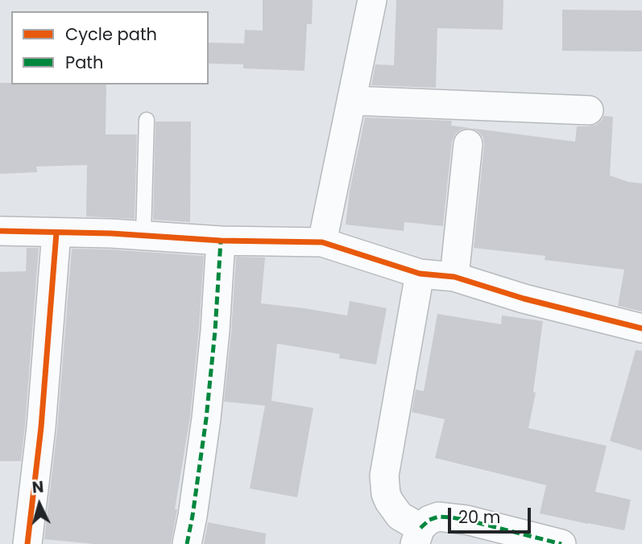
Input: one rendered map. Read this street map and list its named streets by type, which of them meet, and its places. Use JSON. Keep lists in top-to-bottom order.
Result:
{
  "legend": ["Cycle path", "Path"],
  "scale_bar": "20 m",
  "north": "top"
}
